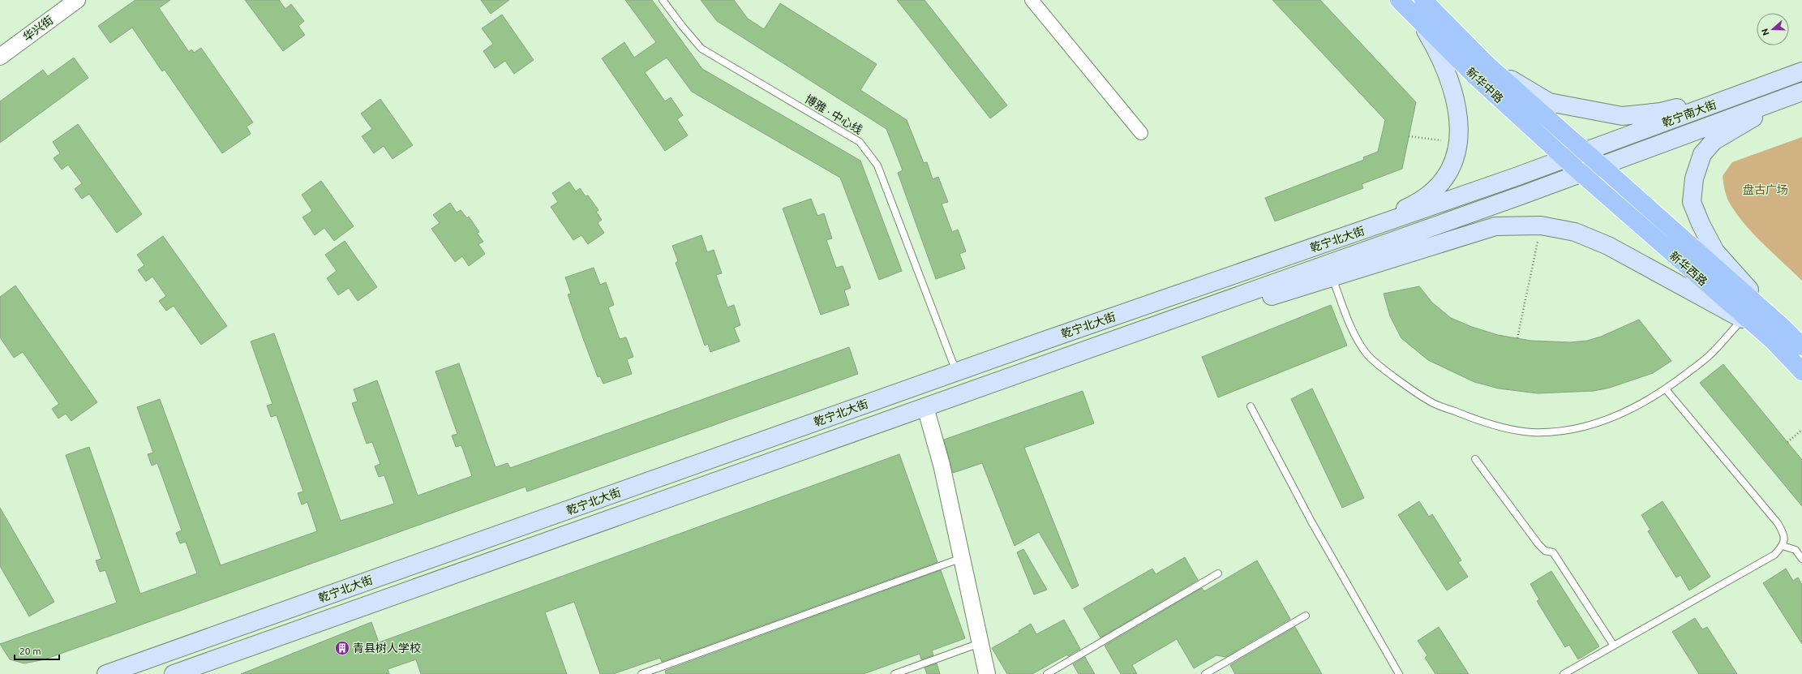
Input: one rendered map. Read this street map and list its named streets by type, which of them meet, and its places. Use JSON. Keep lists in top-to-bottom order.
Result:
{
  "streets": {
    "main road": [
      "新华中路",
      "乾宁南大街",
      "乾宁北大街",
      "新华西路"
    ],
    "street": ["华兴街"],
    "lane": ["博雅 · 中心线"]
  },
  "crossings": [
    ["新华中路", "乾宁南大街"],
    ["新华中路", "乾宁北大街"],
    ["新华中路", "新华西路"],
    ["乾宁南大街", "乾宁北大街"],
    ["乾宁南大街", "新华西路"],
    ["博雅 · 中心线", "乾宁北大街"],
    ["乾宁北大街", "新华西路"]
  ],
  "parks": ["盘古广场"],
  "places": {
    "building": ["青县树人学校"]
  },
  "scale_bar": "20 m",
  "north": "left"
}
